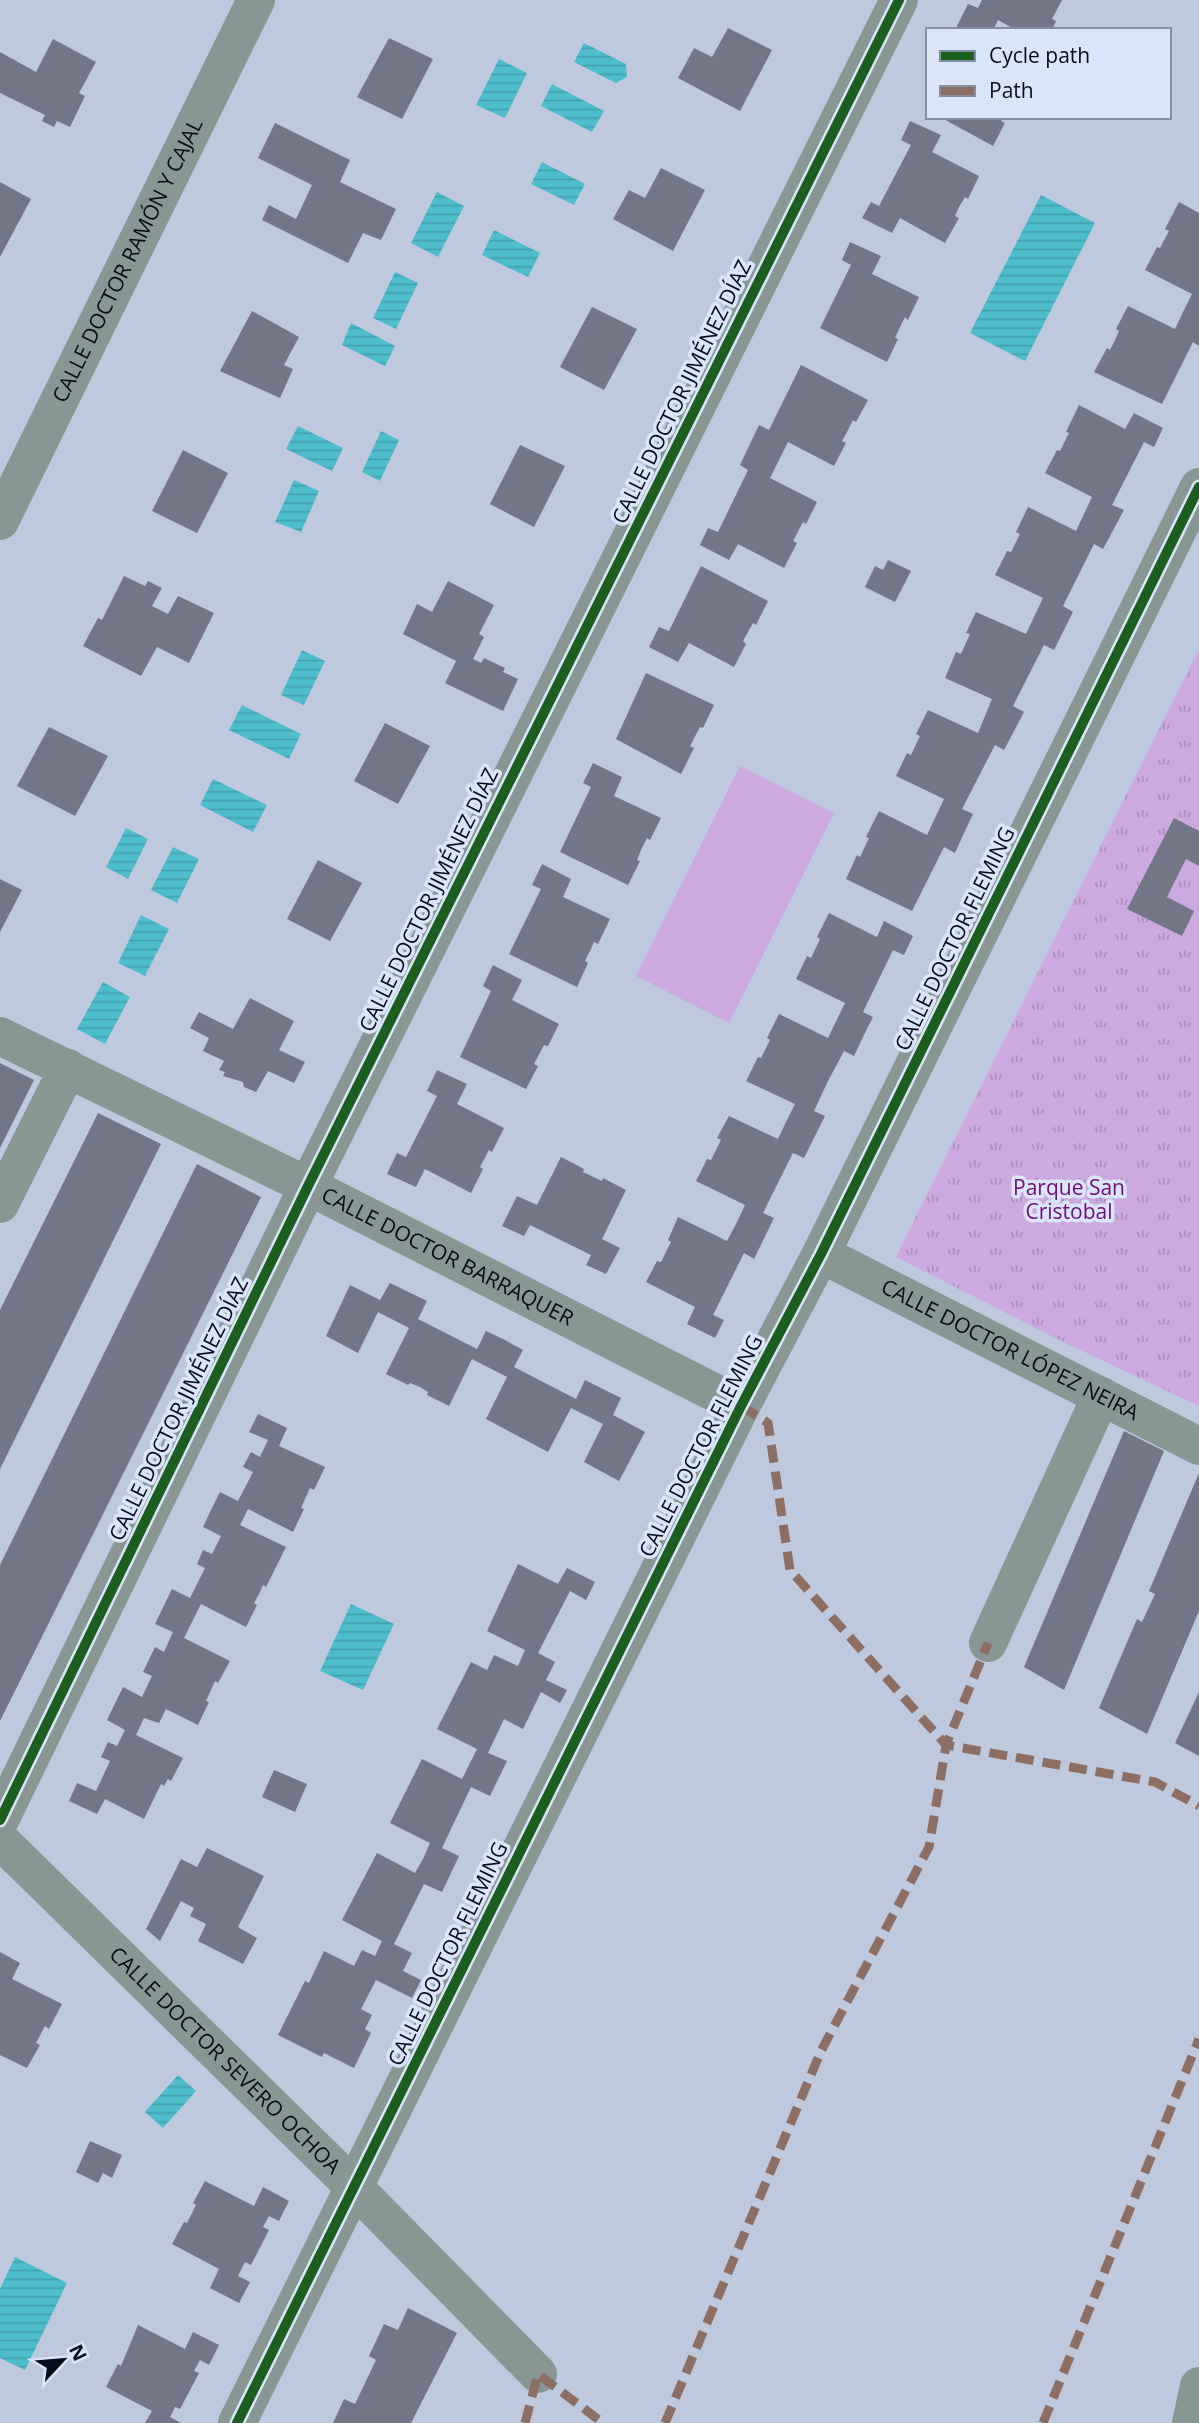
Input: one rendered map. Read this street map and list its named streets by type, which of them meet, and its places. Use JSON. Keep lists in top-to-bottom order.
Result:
{
  "streets": {
    "street": [
      "CALLE DOCTOR RAMÓN Y CAJAL",
      "CALLE DOCTOR JIMÉNEZ DÍAZ",
      "CALLE DOCTOR FLEMING",
      "CALLE DOCTOR BARRAQUER",
      "CALLE DOCTOR LÓPEZ NEIRA",
      "CALLE DOCTOR SEVERO OCHOA"
    ]
  },
  "crossings": [
    ["CALLE DOCTOR JIMÉNEZ DÍAZ", "CALLE DOCTOR BARRAQUER"],
    ["CALLE DOCTOR FLEMING", "CALLE DOCTOR BARRAQUER"],
    ["CALLE DOCTOR FLEMING", "CALLE DOCTOR LÓPEZ NEIRA"],
    ["CALLE DOCTOR FLEMING", "CALLE DOCTOR SEVERO OCHOA"]
  ],
  "parks": ["Parque San Cristobal"],
  "legend": ["Cycle path", "Path"],
  "north": "top right"
}
